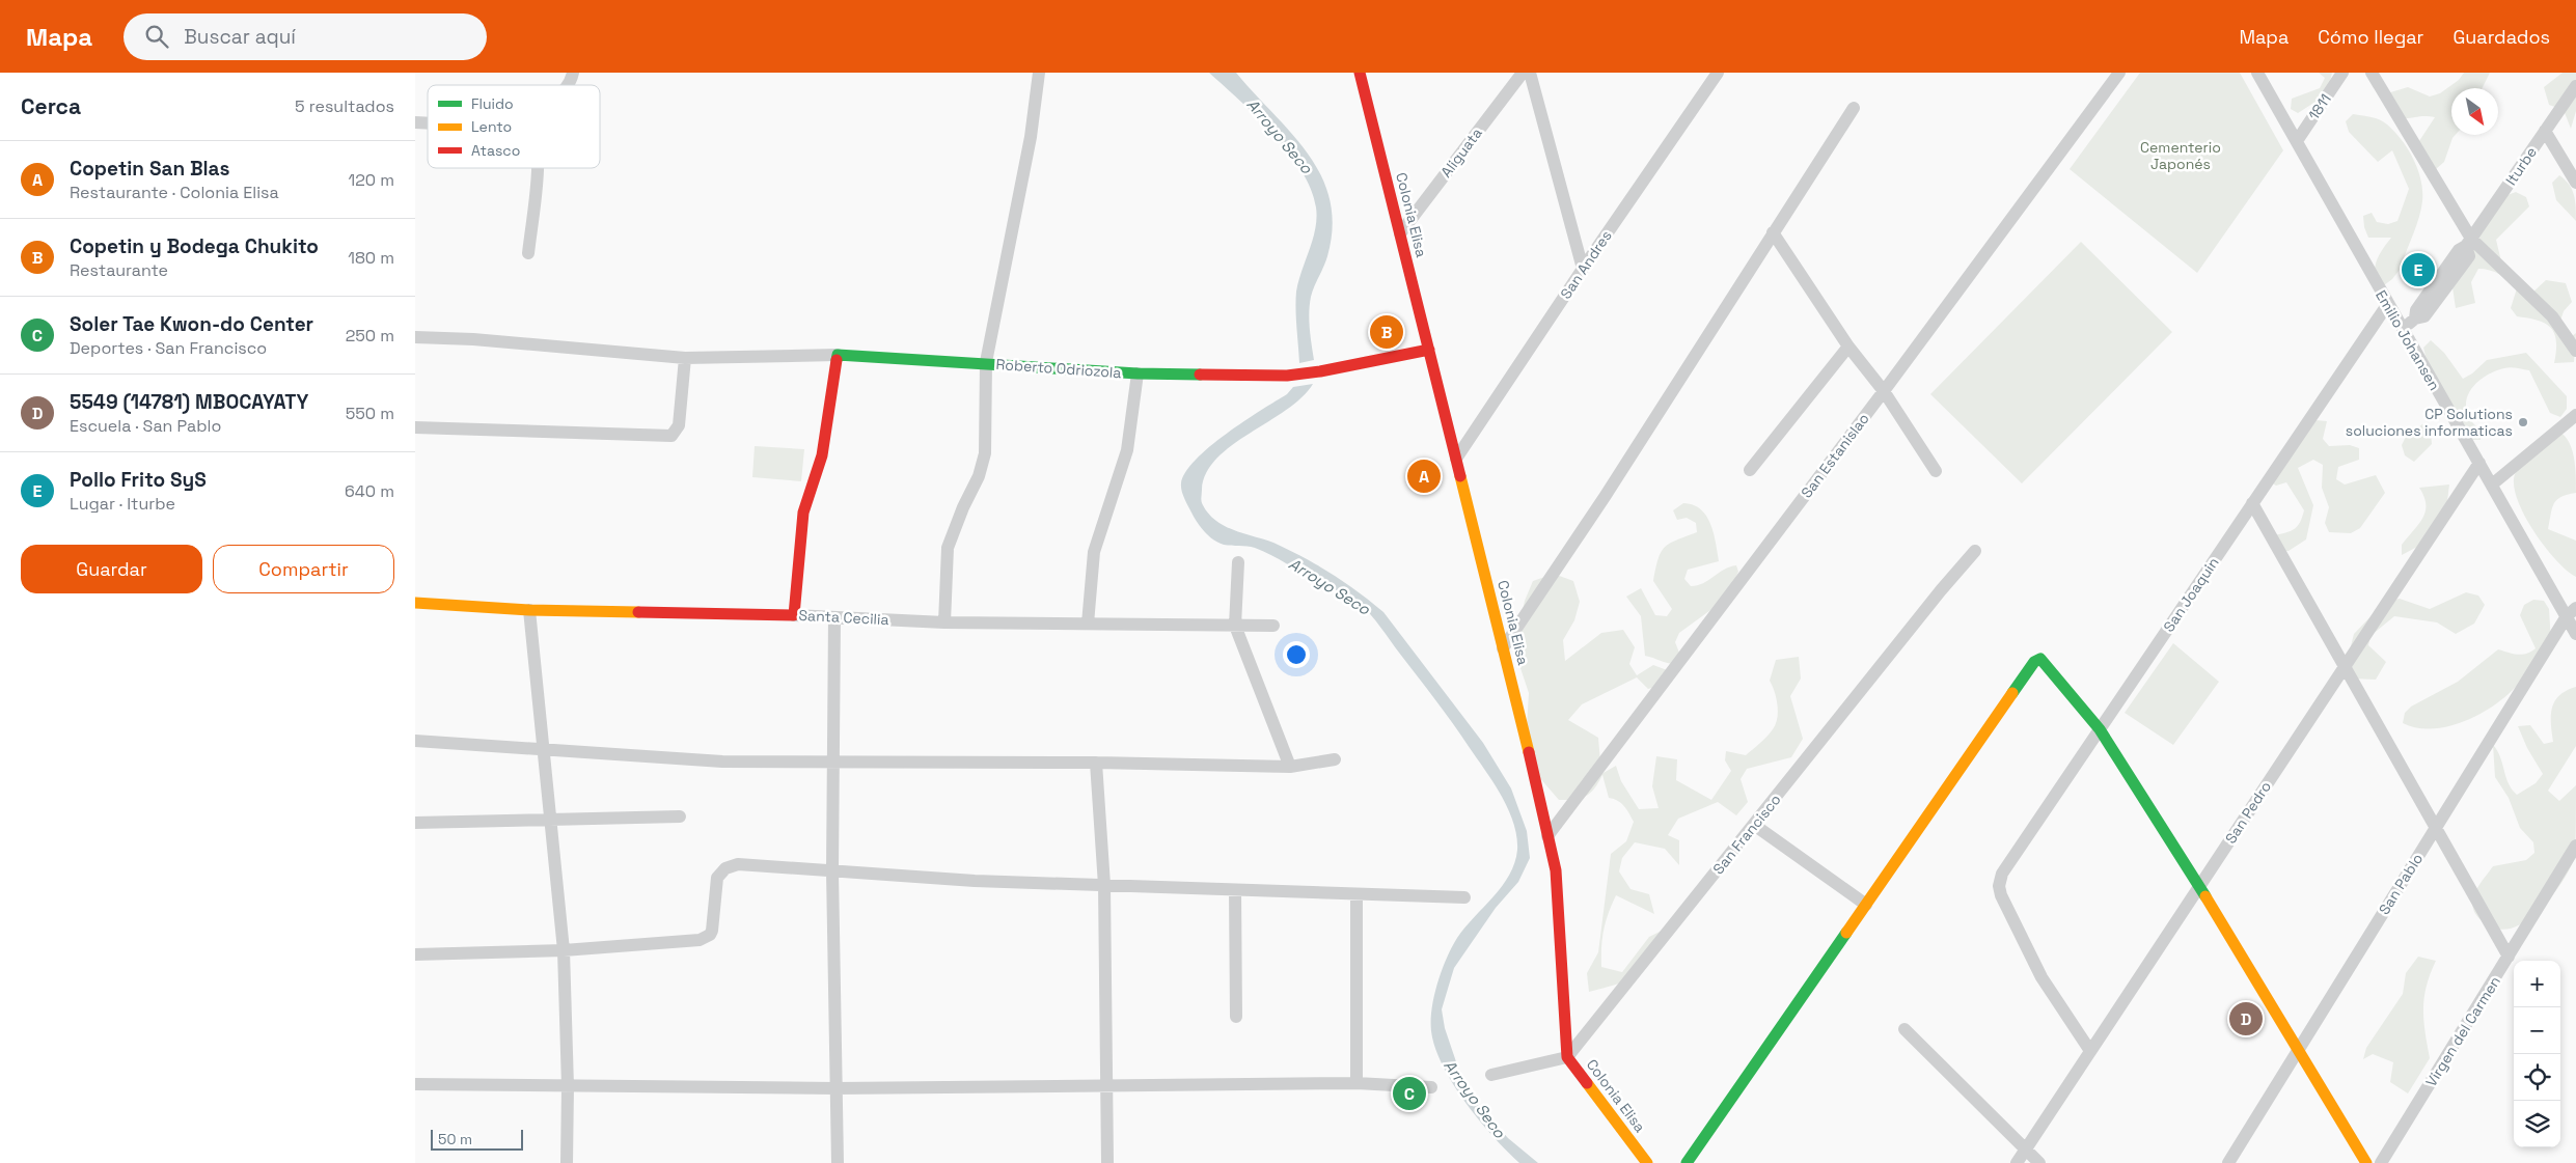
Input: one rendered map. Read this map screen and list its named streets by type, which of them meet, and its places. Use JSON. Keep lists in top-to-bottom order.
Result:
{
  "streets": {
    "street": [
      "1811",
      "Aliguata",
      "Iturbe",
      "Colonia Elisa",
      "San Andres",
      "Emilio Johansen",
      "Roberto Odriozola",
      "San Estanislao",
      "San Joaquin",
      "Santa Cecilia",
      "San Pedro",
      "San Francisco",
      "San Pablo",
      "Virgen del Carmen"
    ]
  },
  "crossings": [
    ["1811", "Emilio Johansen"],
    ["Aliguata", "Colonia Elisa"],
    ["Iturbe", "Emilio Johansen"],
    ["Colonia Elisa", "San Andres"],
    ["Colonia Elisa", "Roberto Odriozola"],
    ["Colonia Elisa", "San Estanislao"],
    ["Colonia Elisa", "San Francisco"],
    ["Emilio Johansen", "San Joaquin"],
    ["Emilio Johansen", "San Pedro"],
    ["Emilio Johansen", "San Pablo"],
    ["San Joaquin", "San Pedro"]
  ],
  "water": ["Arroyo Seco"],
  "parks": ["Cementerio Japonés"],
  "places": ["CP Solutions soluciones informaticas"],
  "legend": ["Fluido", "Lento", "Atasco"],
  "scale_bar": "50 m",
  "north": "bottom right",
  "page": {
    "header": "Mapa",
    "search": "Buscar aquí",
    "nav": ["Mapa", "Cómo llegar", "Guardados"],
    "heading": ["Cerca", "5 resultados"],
    "list": [
      {
        "mark": "A",
        "name": "Copetin San Blas",
        "note": "Restaurante · Colonia Elisa",
        "value": "120 m"
      },
      {
        "mark": "B",
        "name": "Copetin y Bodega Chukito",
        "note": "Restaurante",
        "value": "180 m"
      },
      {
        "mark": "C",
        "name": "Soler Tae Kwon-do Center",
        "note": "Deportes · San Francisco",
        "value": "250 m"
      },
      {
        "mark": "D",
        "name": "5549 (14781) MBOCAYATY",
        "note": "Escuela · San Pablo",
        "value": "550 m"
      },
      {
        "mark": "E",
        "name": "Pollo Frito SyS",
        "note": "Lugar · Iturbe",
        "value": "640 m"
      }
    ],
    "pins": [
      "E",
      "B",
      "A",
      "D",
      "C"
    ],
    "buttons": ["Guardar", "Compartir"],
    "map_buttons": ["+", "−"],
    "scale": "50 m"
  }
}
